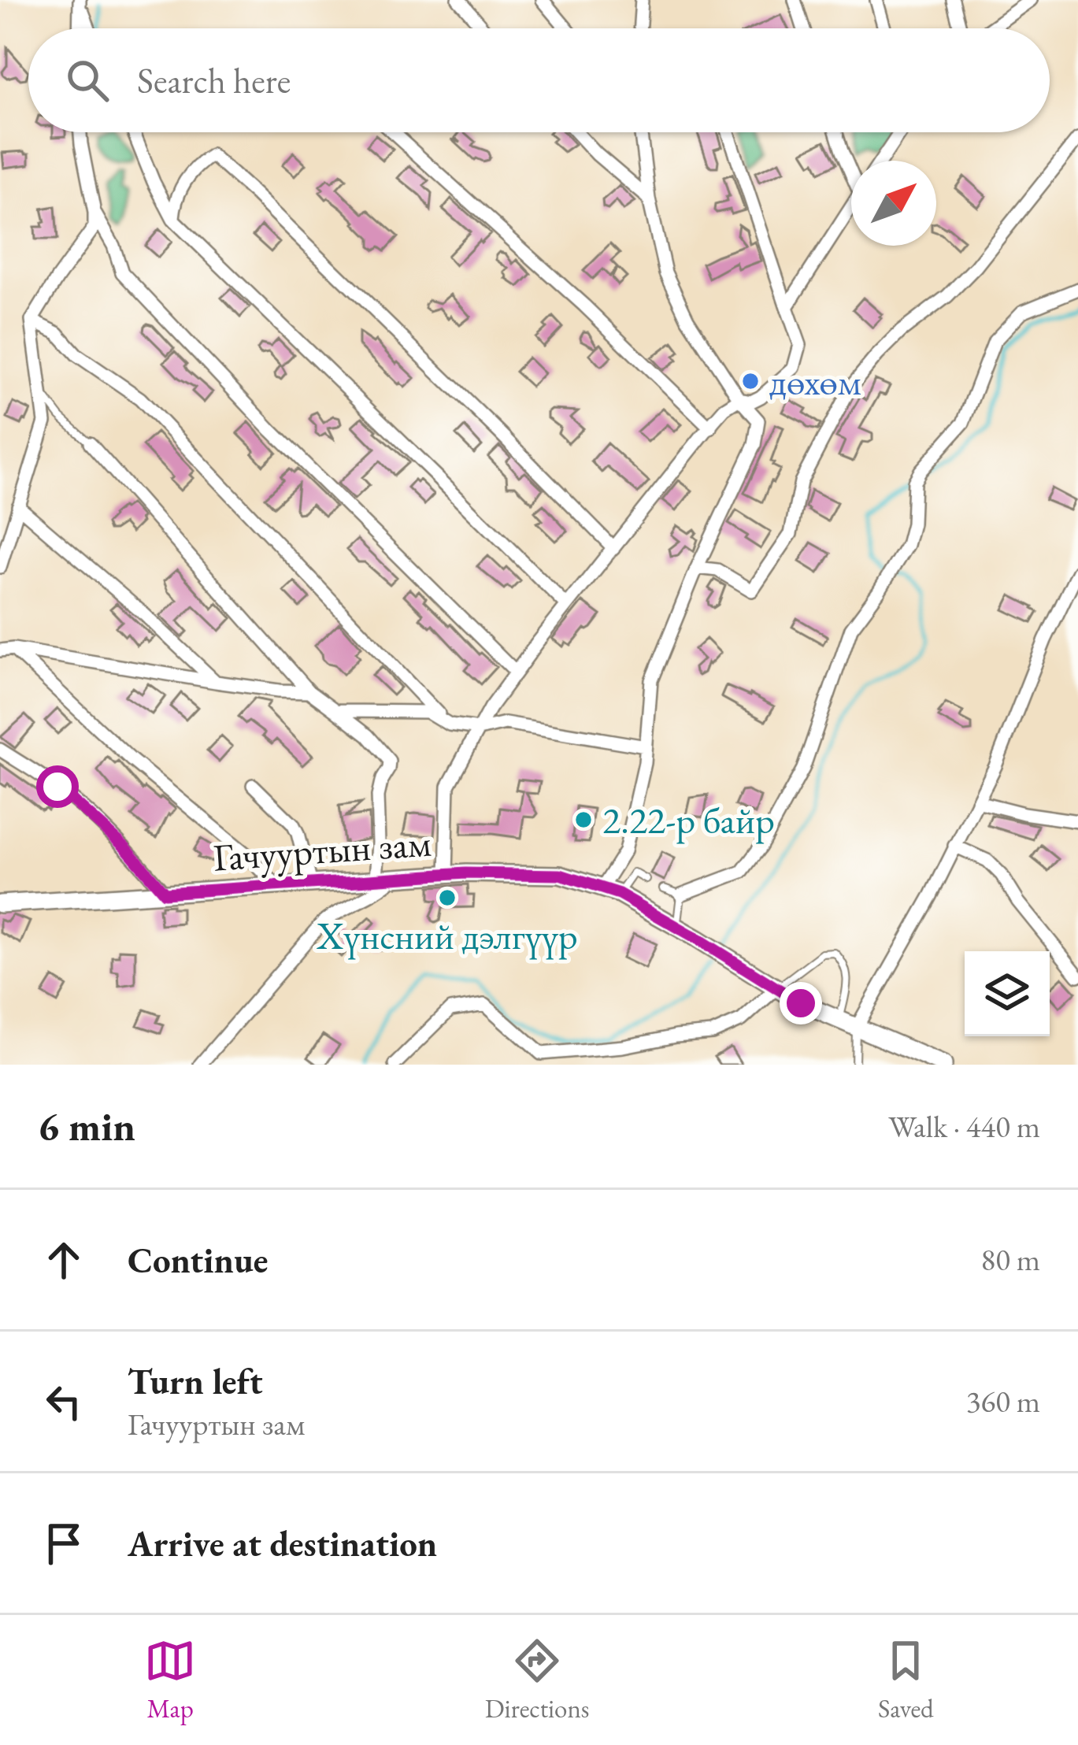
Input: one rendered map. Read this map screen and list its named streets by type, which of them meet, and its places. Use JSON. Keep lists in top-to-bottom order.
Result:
{
  "streets": {
    "main road": ["Гачууртын зам"]
  },
  "places": ["дөхөм", "2.22-р байр", "Хүнсний дэлгүүр"],
  "north": "top right",
  "page": {
    "search": "Search here",
    "heading": ["6 min", "Walk · 440 m"],
    "list": [
      ["Continue", "80 m"],
      ["Turn left", "Гачууртын зам", "360 m"],
      "Arrive at destination"
    ],
    "nav": ["Map", "Directions", "Saved"]
  }
}
